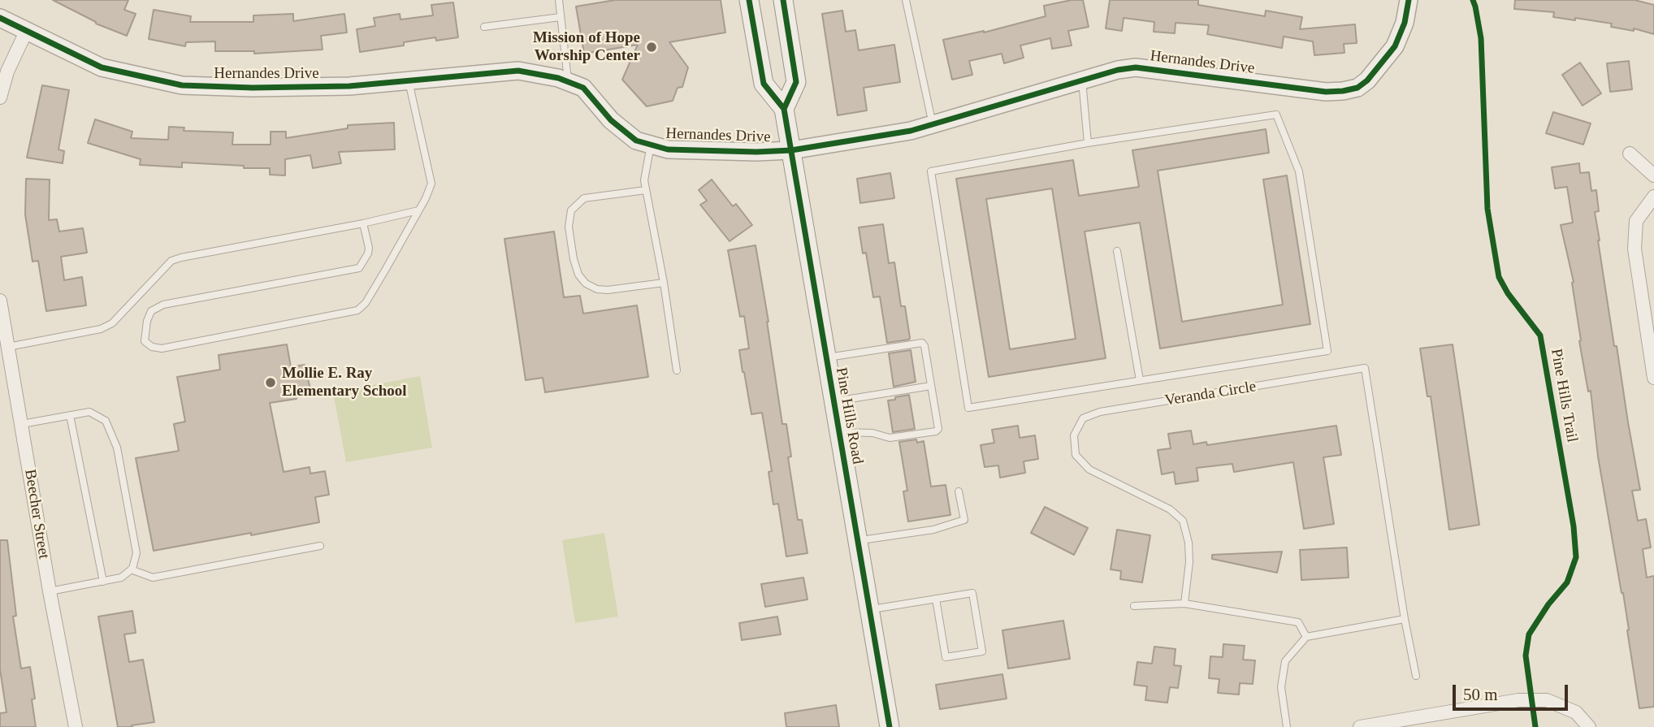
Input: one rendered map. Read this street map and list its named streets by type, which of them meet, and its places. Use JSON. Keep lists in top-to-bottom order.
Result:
{
  "streets": {
    "main road": ["Pine Hills Road"],
    "street": ["Hernandes Drive", "Beecher Street"],
    "lane": ["Veranda Circle"],
    "cycle path": ["Pine Hills Trail"]
  },
  "crossings": [
    ["Hernandes Drive", "Pine Hills Road"]
  ],
  "places": ["Mission of Hope Worship Center", "Mollie E. Ray Elementary School"],
  "scale_bar": "50 m"
}
